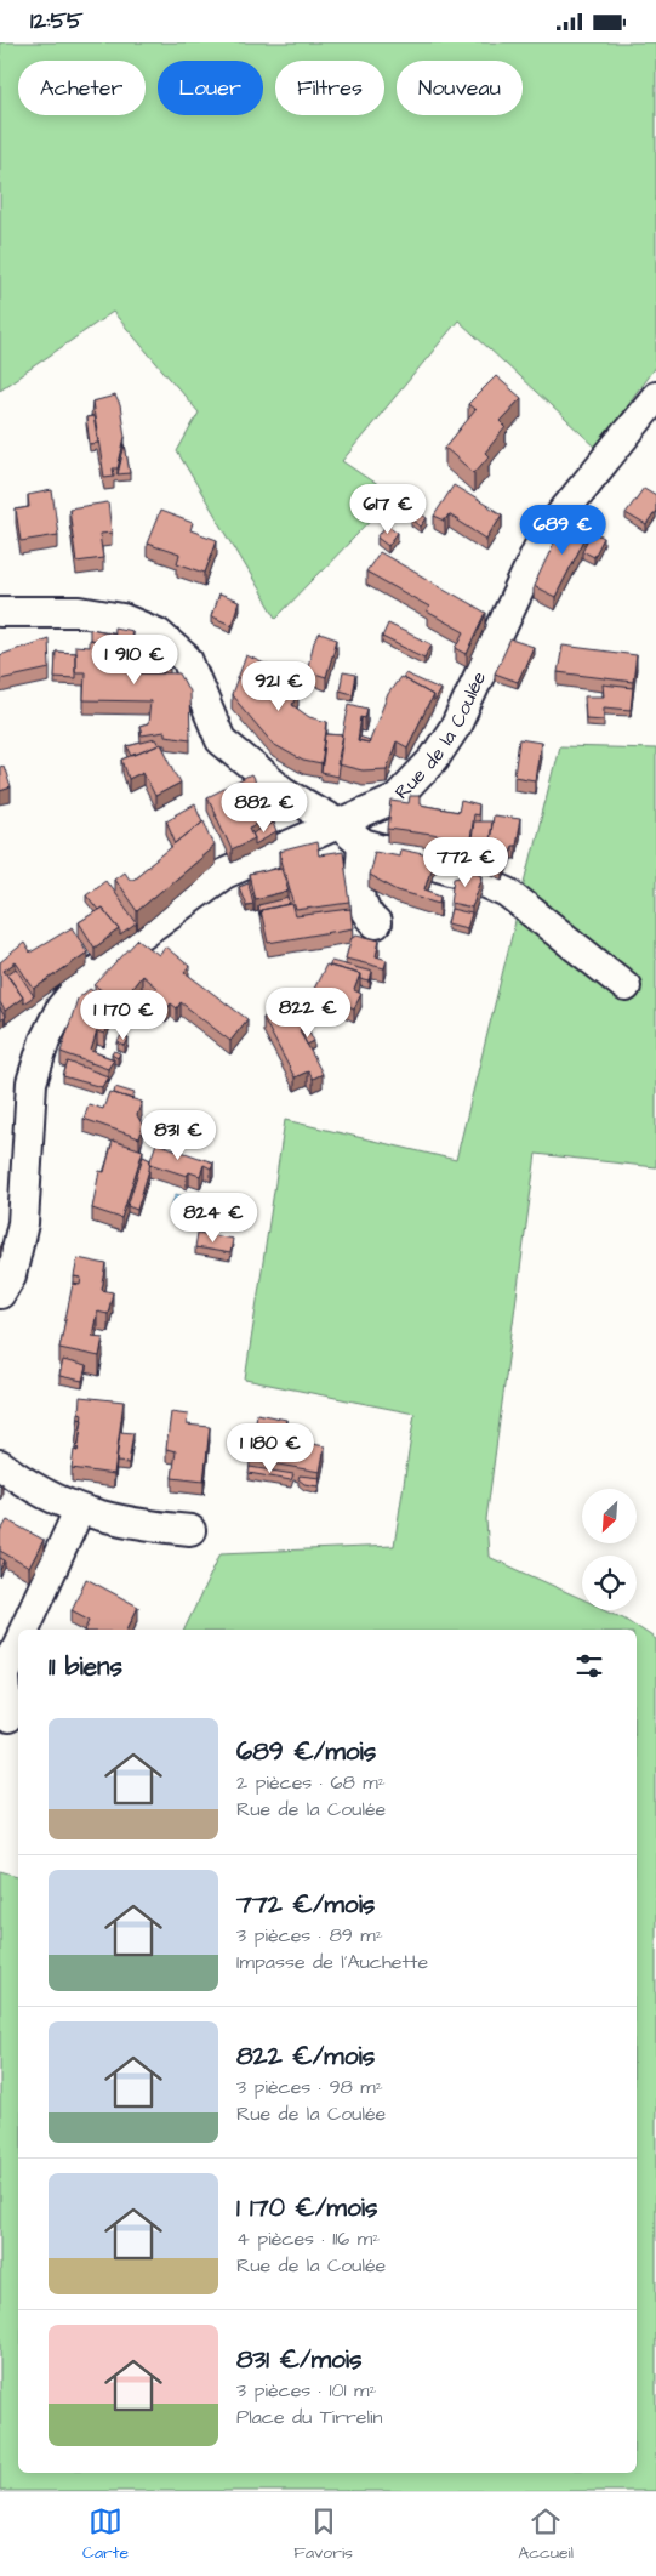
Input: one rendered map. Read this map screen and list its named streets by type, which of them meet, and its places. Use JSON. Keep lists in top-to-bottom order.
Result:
{
  "streets": {
    "street": ["Rue de la Coulée"]
  },
  "north": "bottom left",
  "page": {
    "status": "12:55",
    "chip": [
      "Acheter",
      "Louer",
      "Filtres",
      "Nouveau"
    ],
    "price": [
      "617 €",
      "689 €",
      "1 910 €",
      "921 €",
      "882 €",
      "772 €",
      "822 €",
      "1 170 €",
      "831 €",
      "824 €",
      "1 180 €"
    ],
    "heading": "11 biens",
    "list": [
      {
        "name": "689 €/mois",
        "note": "2 pièces · 68 m² · Rue de la Coulée"
      },
      {
        "name": "772 €/mois",
        "note": "3 pièces · 89 m² · Impasse de l'Auchette"
      },
      {
        "name": "822 €/mois",
        "note": "3 pièces · 98 m² · Rue de la Coulée"
      },
      {
        "name": "1 170 €/mois",
        "note": "4 pièces · 116 m² · Rue de la Coulée"
      },
      {
        "name": "831 €/mois",
        "note": "3 pièces · 101 m² · Place du Tirrelin"
      }
    ],
    "tabs": ["Carte", "Favoris", "Accueil"]
  }
}
